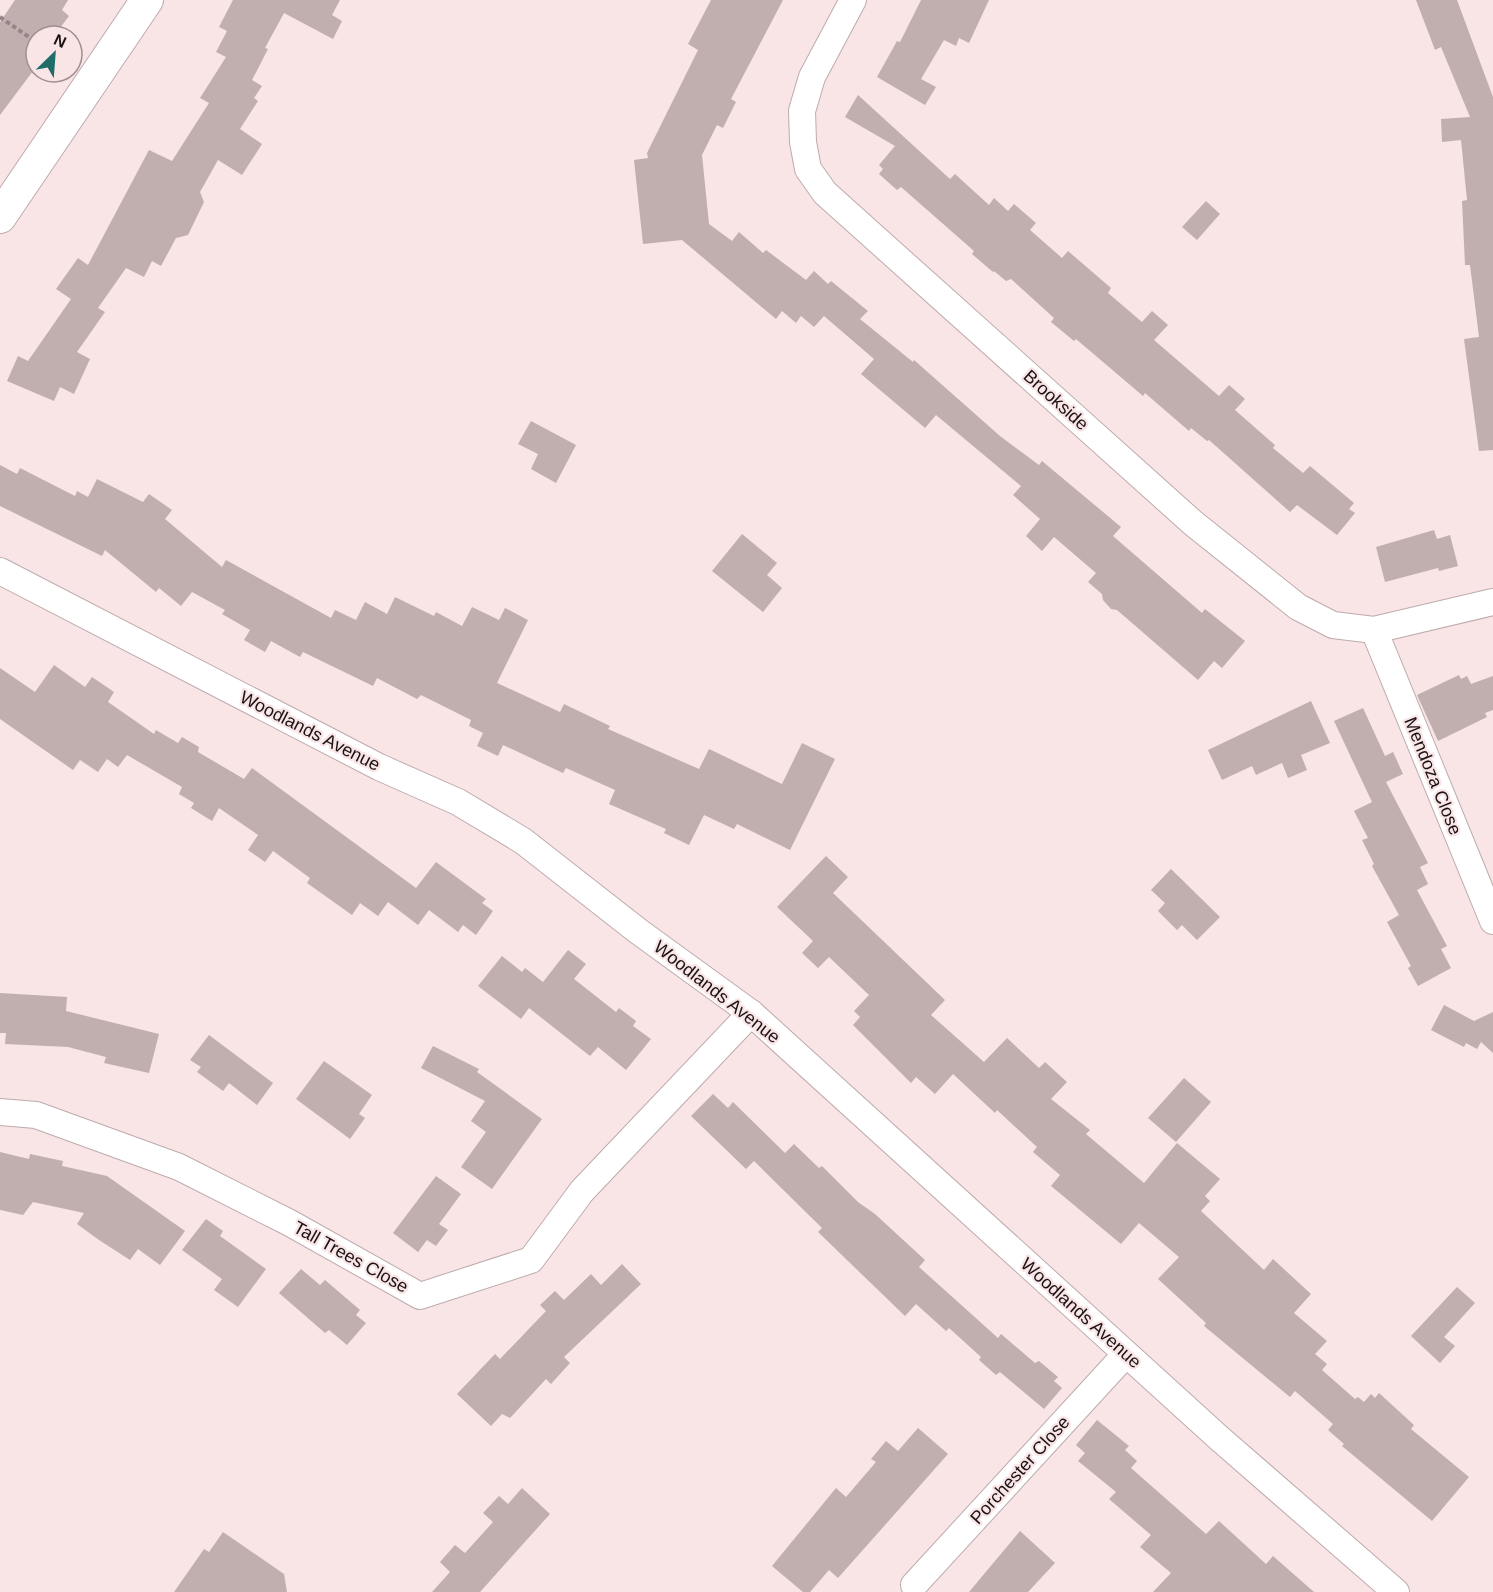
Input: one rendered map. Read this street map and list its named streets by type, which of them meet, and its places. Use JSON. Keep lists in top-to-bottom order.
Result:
{
  "streets": {
    "street": [
      "Brookside",
      "Woodlands Avenue",
      "Mendoza Close",
      "Tall Trees Close",
      "Porchester Close"
    ]
  },
  "crossings": [
    ["Brookside", "Mendoza Close"],
    ["Woodlands Avenue", "Tall Trees Close"],
    ["Woodlands Avenue", "Porchester Close"]
  ],
  "north": "top right"
}
